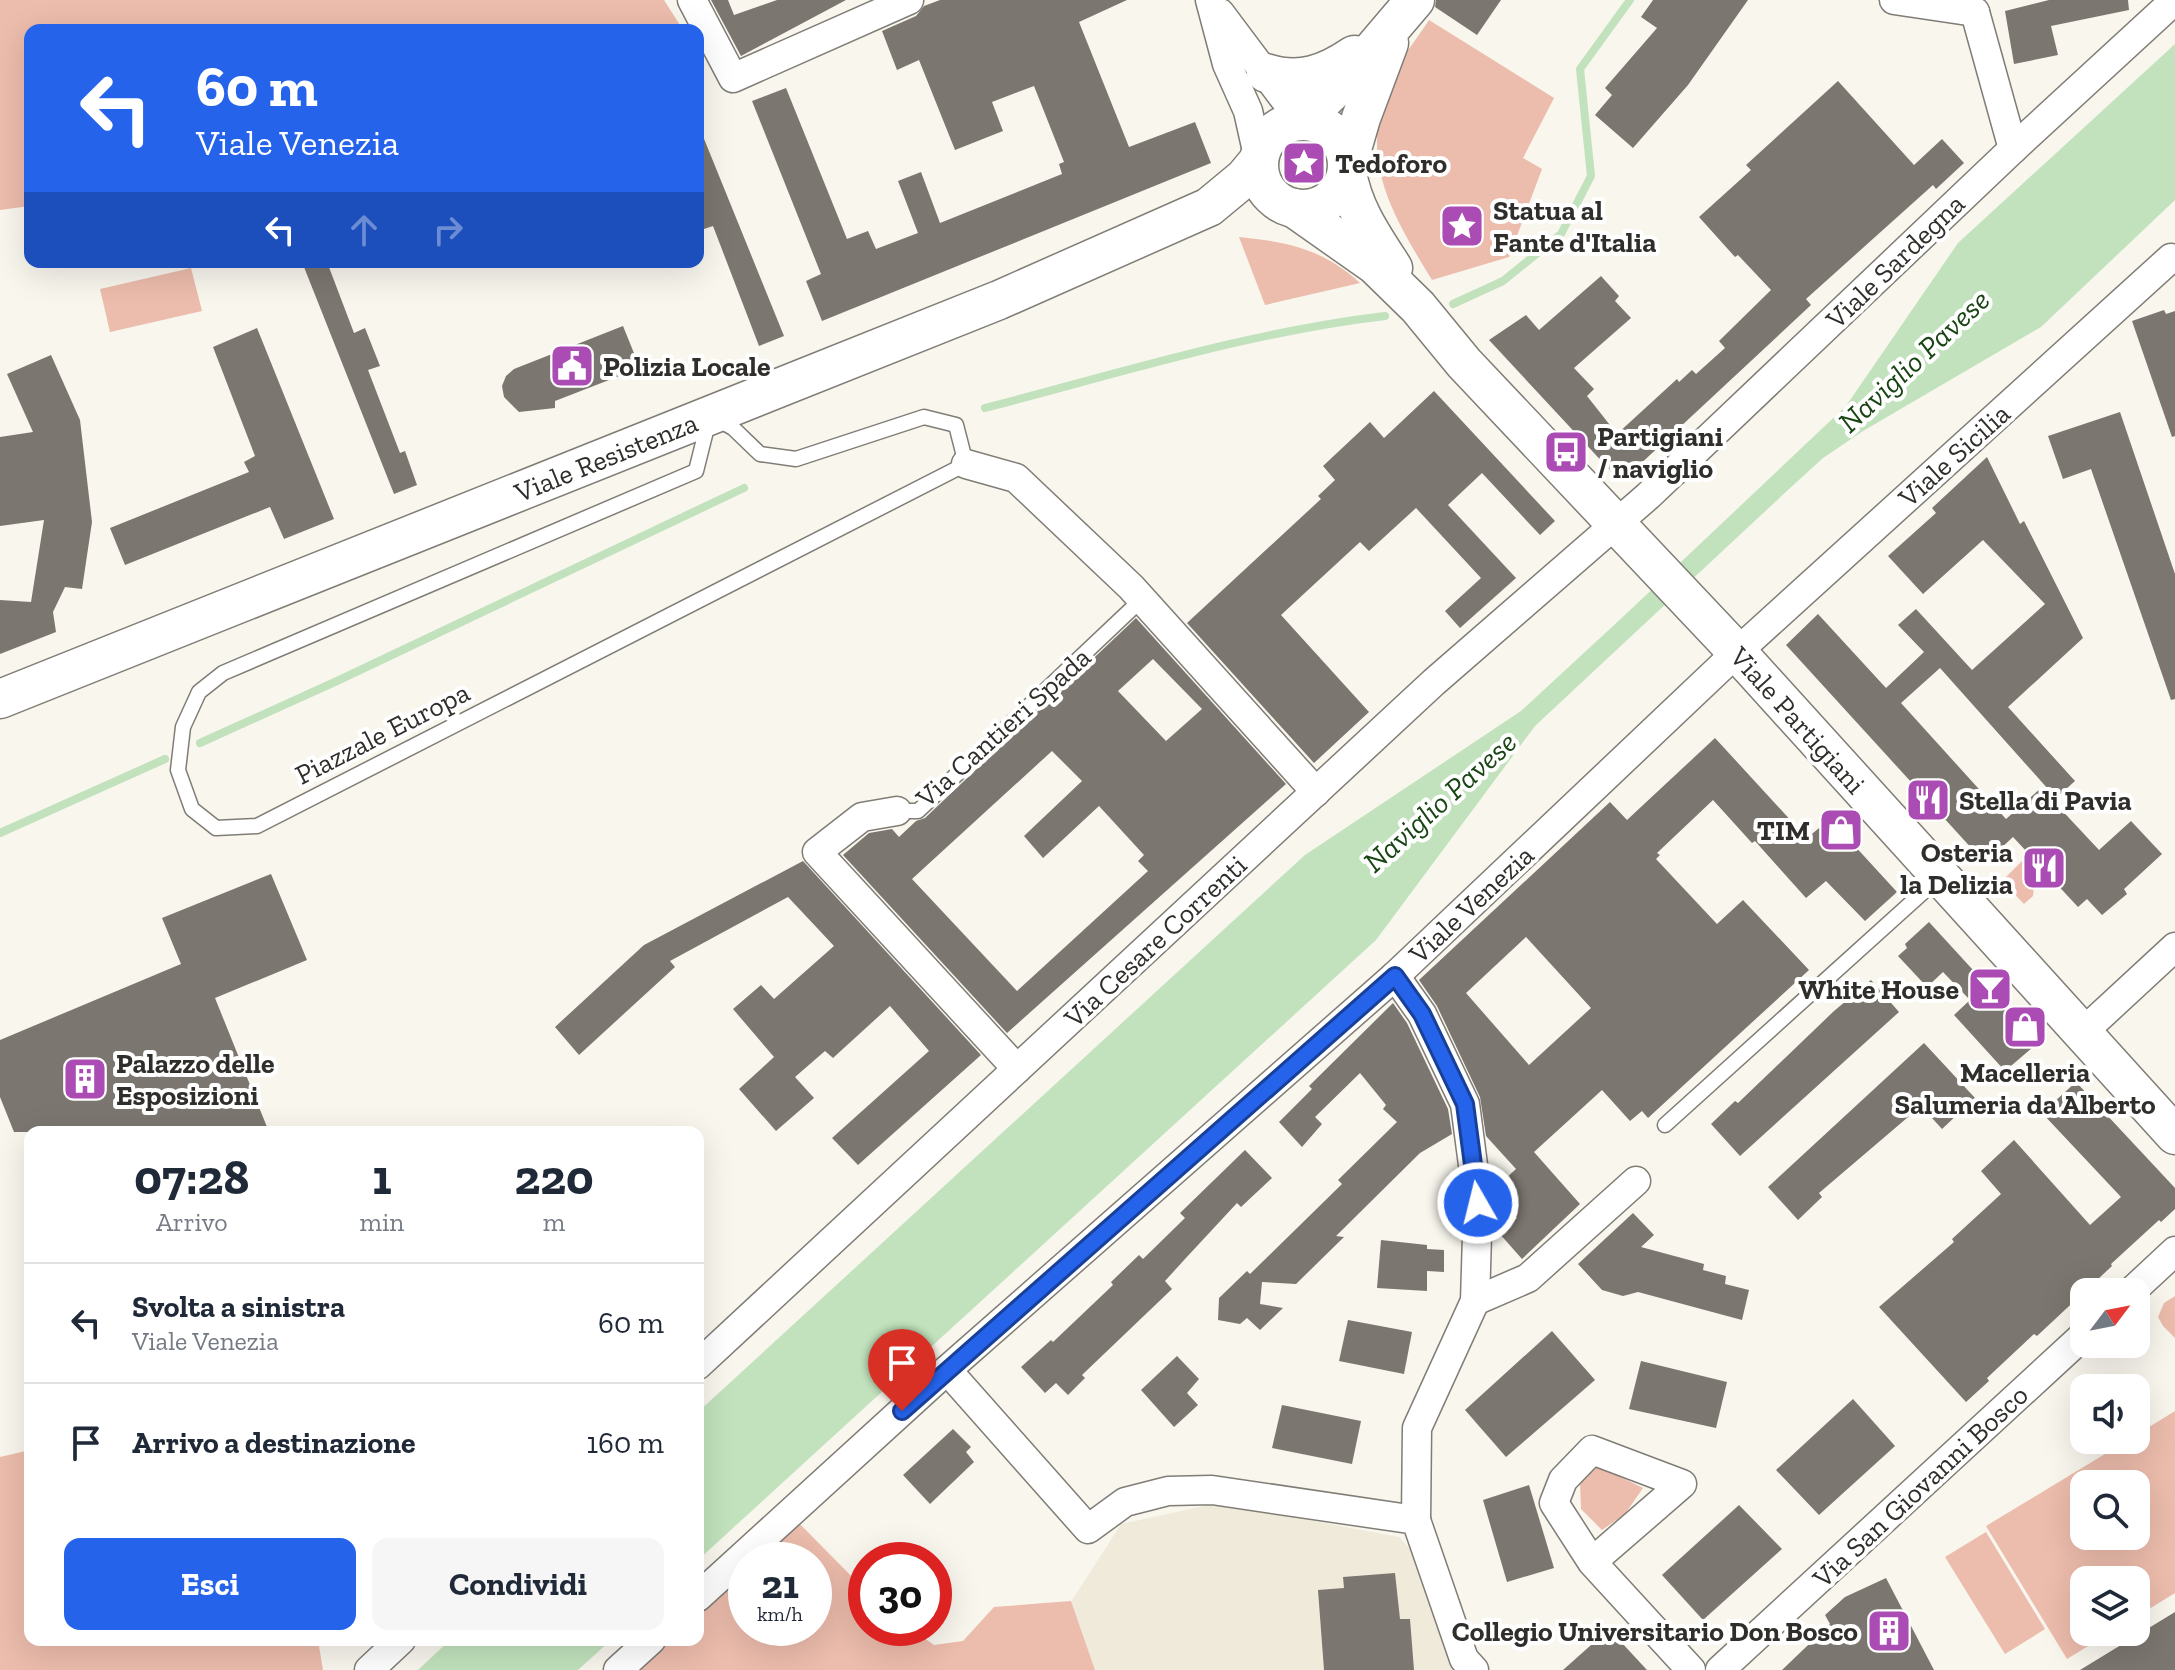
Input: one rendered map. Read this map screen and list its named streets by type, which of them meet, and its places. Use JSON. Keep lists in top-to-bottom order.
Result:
{
  "streets": {
    "main road": ["Viale Resistenza", "Viale Partigiani"],
    "street": [
      "Viale Sardegna",
      "Viale Sicilia",
      "Via Cantieri Spada",
      "Viale Venezia",
      "Via Cesare Correnti",
      "Via San Giovanni Bosco"
    ],
    "lane": ["Piazzale Europa"]
  },
  "crossings": [
    ["Viale Sardegna", "Viale Partigiani"],
    ["Viale Sardegna", "Via Cesare Correnti"],
    ["Viale Sicilia", "Viale Partigiani"],
    ["Viale Sicilia", "Viale Venezia"],
    ["Viale Resistenza", "Viale Partigiani"],
    ["Viale Resistenza", "Piazzale Europa"],
    ["Viale Partigiani", "Viale Venezia"],
    ["Viale Partigiani", "Via Cesare Correnti"],
    ["Via Cantieri Spada", "Via Cesare Correnti"]
  ],
  "water": ["Naviglio Pavese"],
  "places": {
    "place": ["Tedoforo", "Statua al Fante d'Italia"],
    "public building": ["Polizia Locale"],
    "bus stop": ["Partigiani / naviglio"],
    "restaurant": ["Stella di Pavia", "Osteria la Delizia"],
    "shop": ["TIM", "Macelleria Salumeria da Alberto"],
    "bar": ["White House"],
    "building": ["Palazzo delle Esposizioni", "Collegio Universitario Don Bosco"]
  },
  "north": "top right",
  "page": {
    "turn": ["60 m", "Viale Venezia"],
    "eta": [
      "07:28",
      "Arrivo",
      "1",
      "min",
      "220",
      "m"
    ],
    "list": [
      {
        "name": "Svolta a sinistra",
        "note": "Viale Venezia",
        "value": "60 m"
      },
      {
        "name": "Arrivo a destinazione",
        "value": "160 m"
      }
    ],
    "buttons": ["Esci", "Condividi"],
    "speed": "21 km/h",
    "limit": "30"
  }
}
